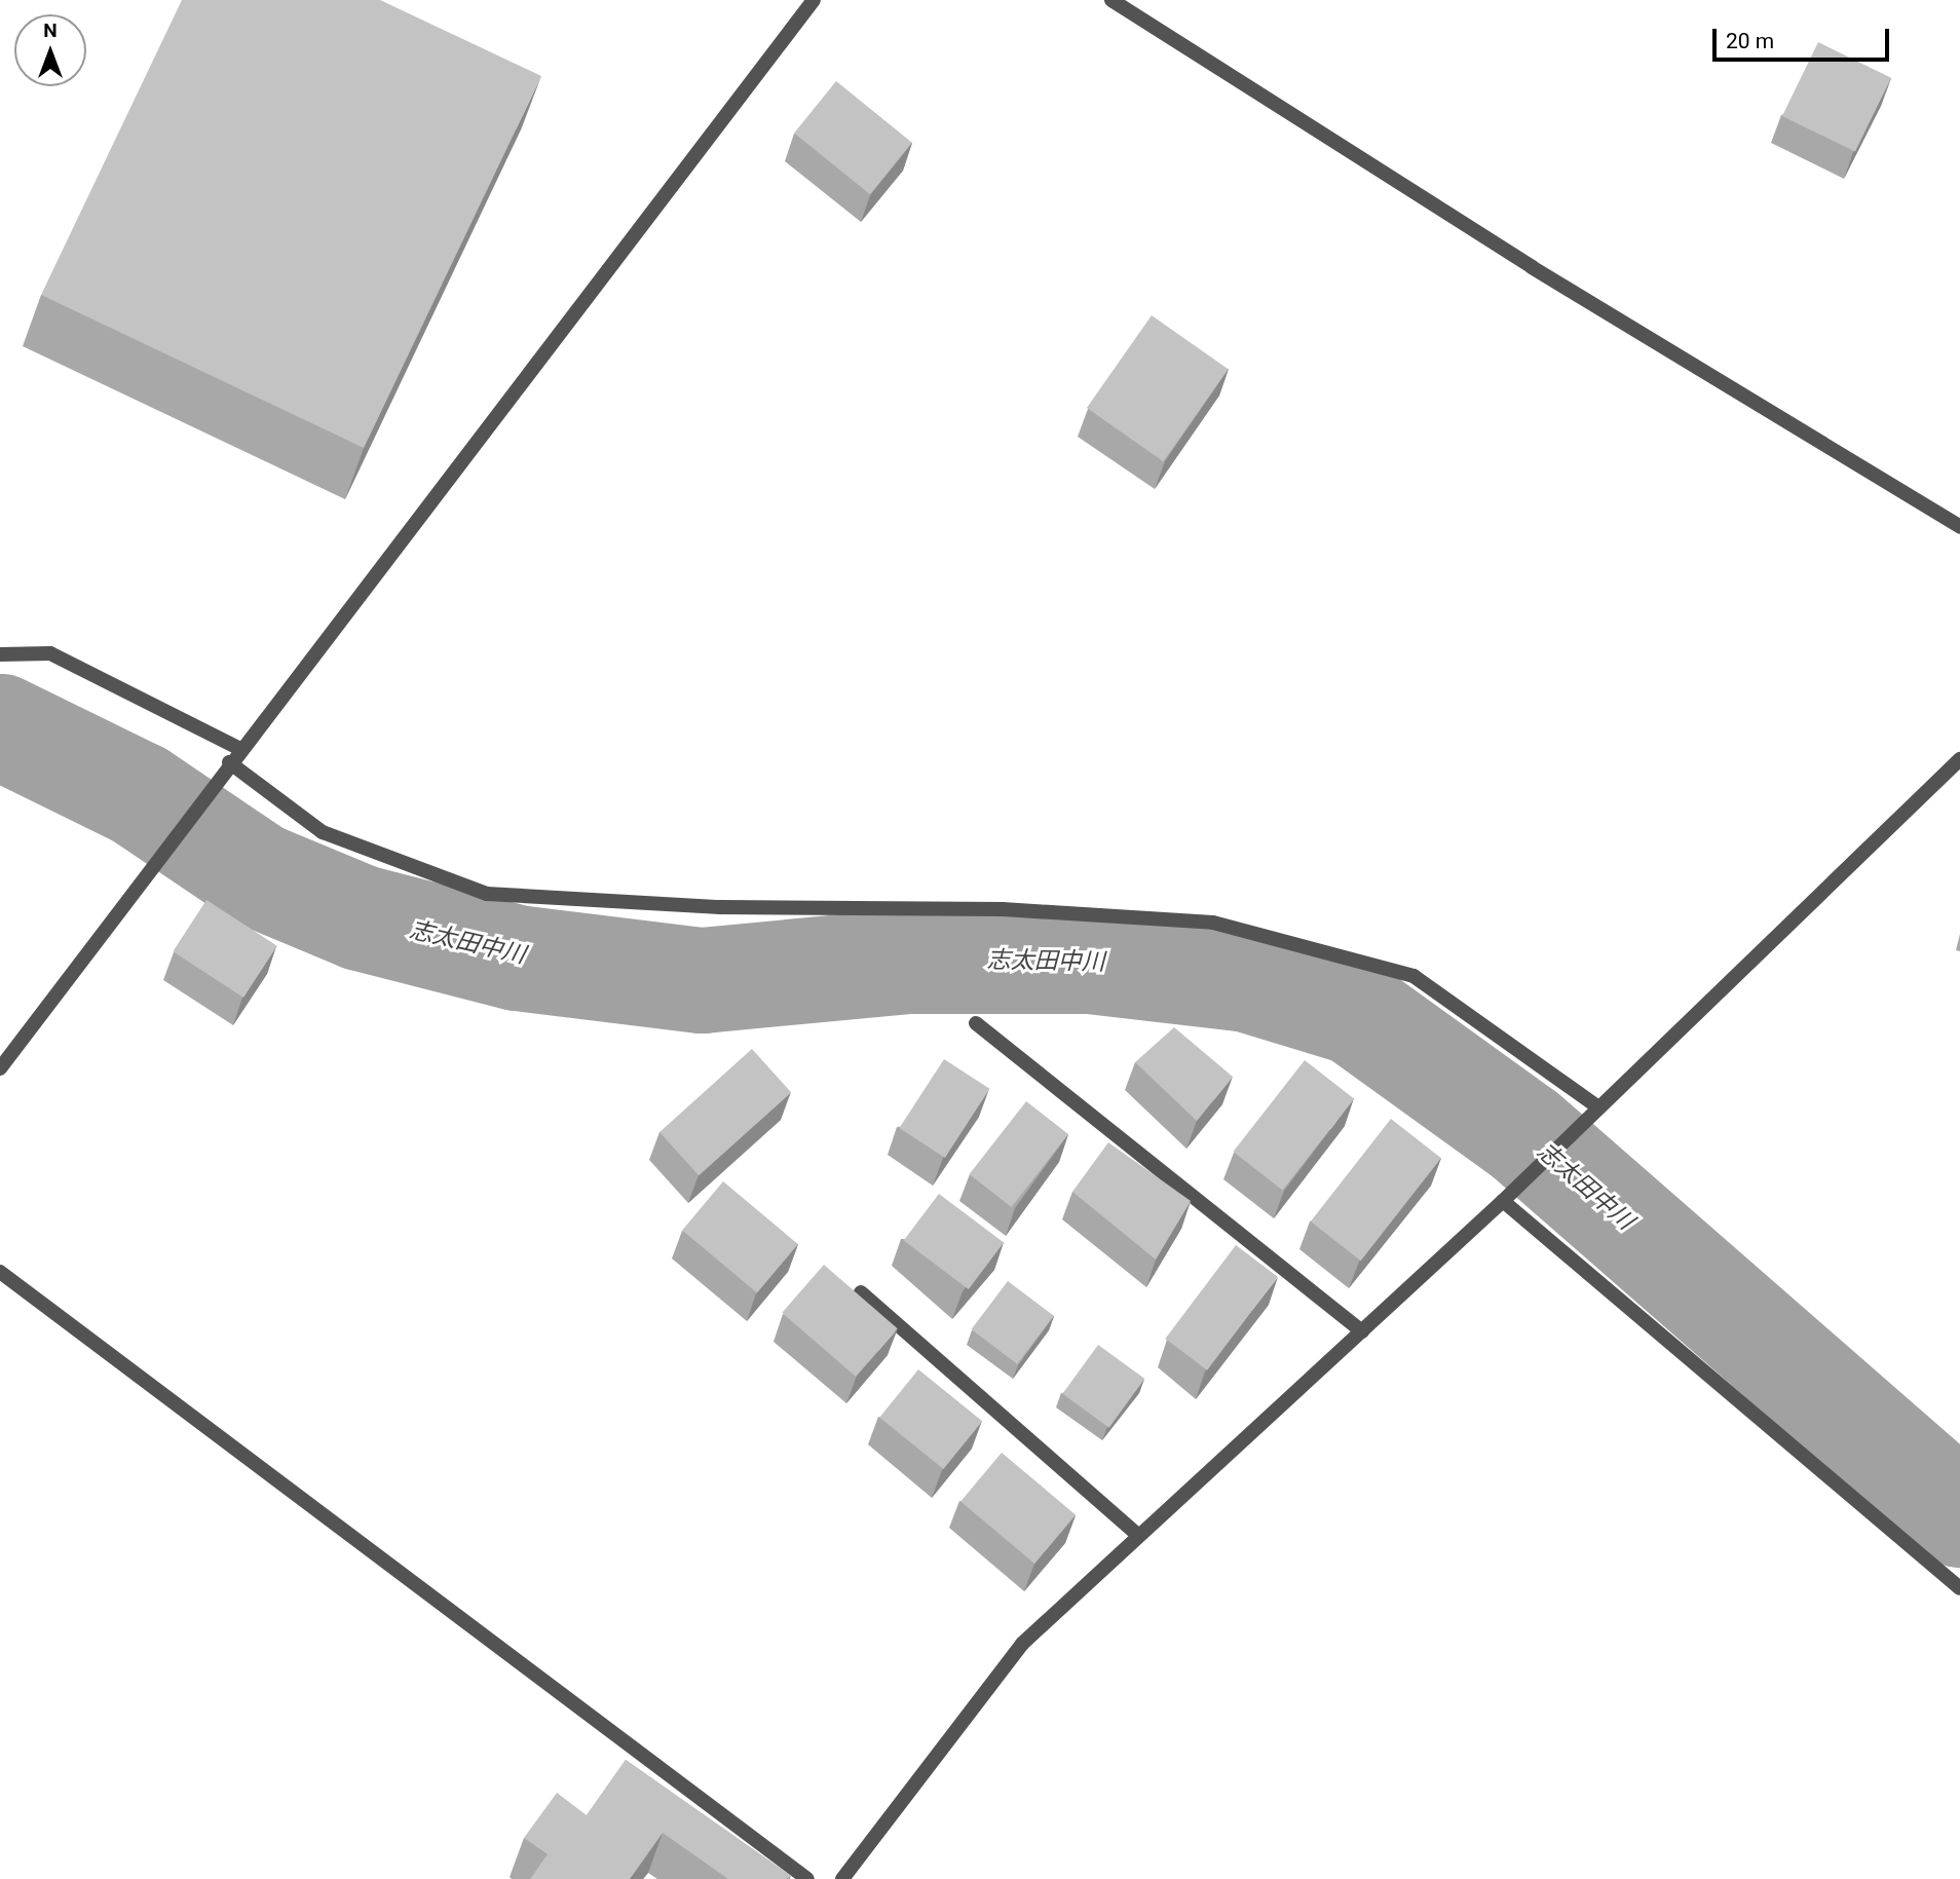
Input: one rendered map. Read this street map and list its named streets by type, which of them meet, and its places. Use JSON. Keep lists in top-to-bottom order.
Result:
{
  "water": ["志太田中川"],
  "scale_bar": "20 m",
  "north": "top"
}
